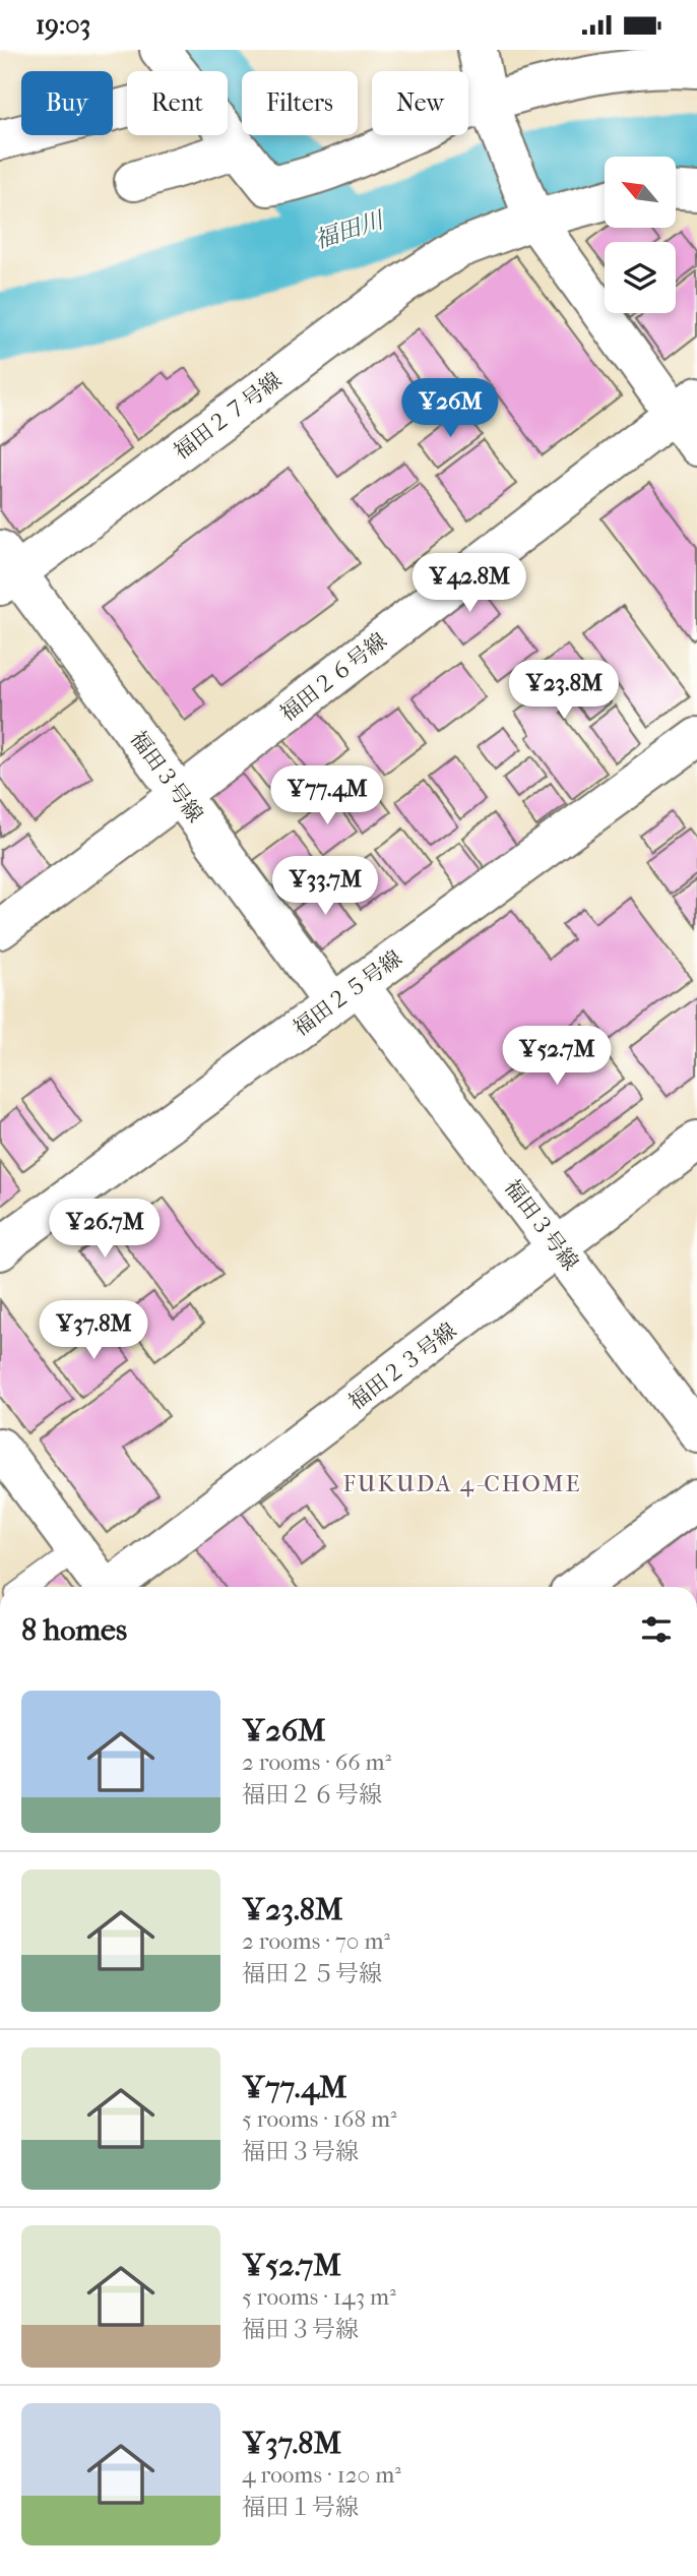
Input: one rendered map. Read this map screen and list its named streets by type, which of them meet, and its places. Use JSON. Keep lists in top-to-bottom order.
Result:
{
  "streets": {
    "street": [
      "福田２７号線",
      "福田２６号線",
      "福田３号線",
      "福田２５号線",
      "福田２３号線"
    ]
  },
  "crossings": [
    ["福田２７号線", "福田３号線"],
    ["福田２６号線", "福田３号線"],
    ["福田３号線", "福田２５号線"],
    ["福田３号線", "福田２３号線"]
  ],
  "districts": ["FUKUDA 4-CHOME"],
  "water": ["福田川"],
  "north": "top left",
  "page": {
    "status": "19:03",
    "chip": [
      "Buy",
      "Rent",
      "Filters",
      "New"
    ],
    "price": [
      "¥26M",
      "¥42.8M",
      "¥23.8M",
      "¥77.4M",
      "¥33.7M",
      "¥52.7M",
      "¥26.7M",
      "¥37.8M"
    ],
    "heading": "8 homes",
    "list": [
      {
        "name": "¥26M",
        "note": "2 rooms · 66 m² · 福田２６号線"
      },
      {
        "name": "¥23.8M",
        "note": "2 rooms · 70 m² · 福田２５号線"
      },
      {
        "name": "¥77.4M",
        "note": "5 rooms · 168 m² · 福田３号線"
      },
      {
        "name": "¥52.7M",
        "note": "5 rooms · 143 m² · 福田３号線"
      },
      {
        "name": "¥37.8M",
        "note": "4 rooms · 120 m² · 福田１号線"
      }
    ]
  }
}
